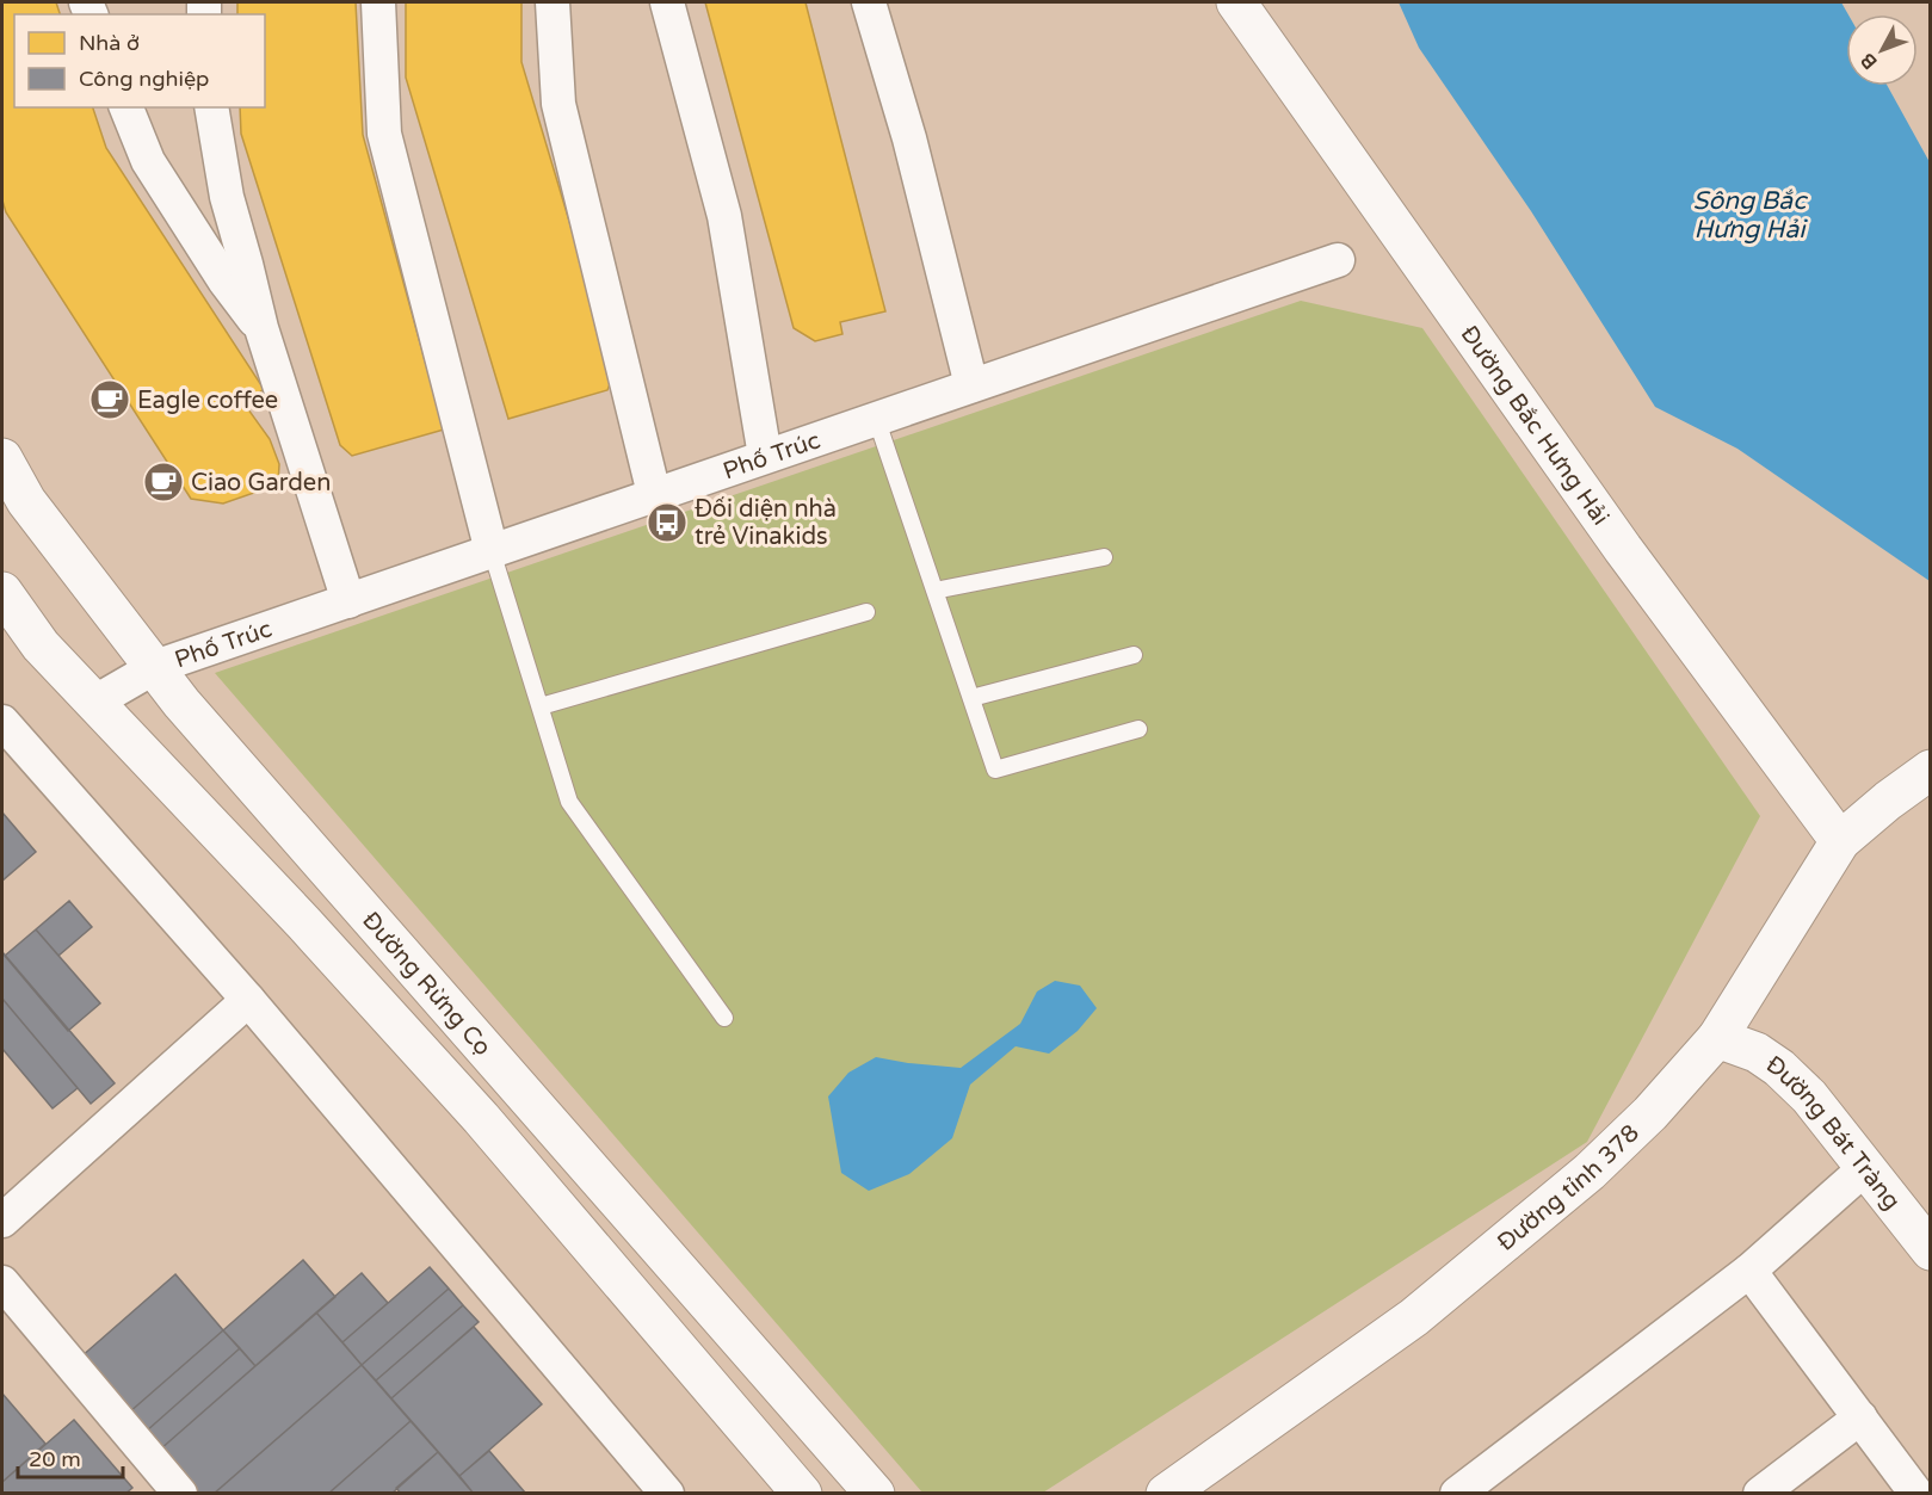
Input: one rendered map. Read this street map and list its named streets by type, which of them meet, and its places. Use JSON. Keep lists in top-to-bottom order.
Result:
{
  "streets": {
    "street": [
      "Đường Bắc Hưng Hải",
      "Phố Trúc",
      "Đường Rừng Cọ",
      "Đường Bát Tràng",
      "Đường tỉnh 378"
    ]
  },
  "crossings": [
    ["Đường Bắc Hưng Hải", "Đường tỉnh 378"],
    ["Phố Trúc", "Đường Rừng Cọ"],
    ["Đường Bát Tràng", "Đường tỉnh 378"]
  ],
  "water": ["Sông Bắc Hưng Hải"],
  "places": {
    "cafe": ["Eagle coffee", "Ciao Garden"],
    "bus stop": ["Đối diện nhà trẻ Vinakids"]
  },
  "legend": ["Nhà ở", "Công nghiệp"],
  "scale_bar": "20 m",
  "north": "bottom left"
}
